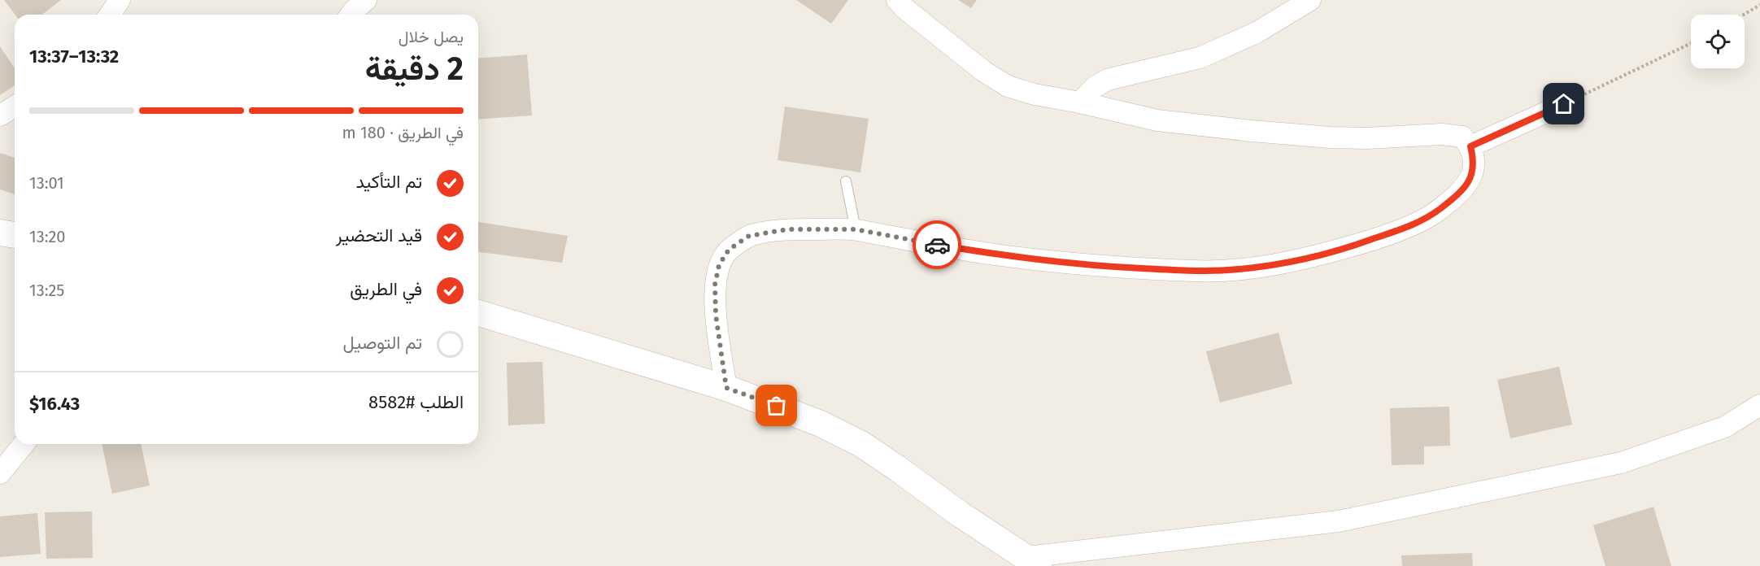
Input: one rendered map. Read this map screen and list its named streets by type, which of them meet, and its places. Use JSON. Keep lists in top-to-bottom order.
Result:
{
  "page": {
    "heading": ["2 دقيقة", "يصل خلال", "13:32–13:37"],
    "panel": ["الطلب #8582", "$16.43"],
    "bar": "في الطريق · 180 m",
    "list": [
      ["تم التأكيد", "13:01"],
      ["قيد التحضير", "13:20"],
      ["في الطريق", "13:25"],
      "تم التوصيل"
    ]
  }
}
